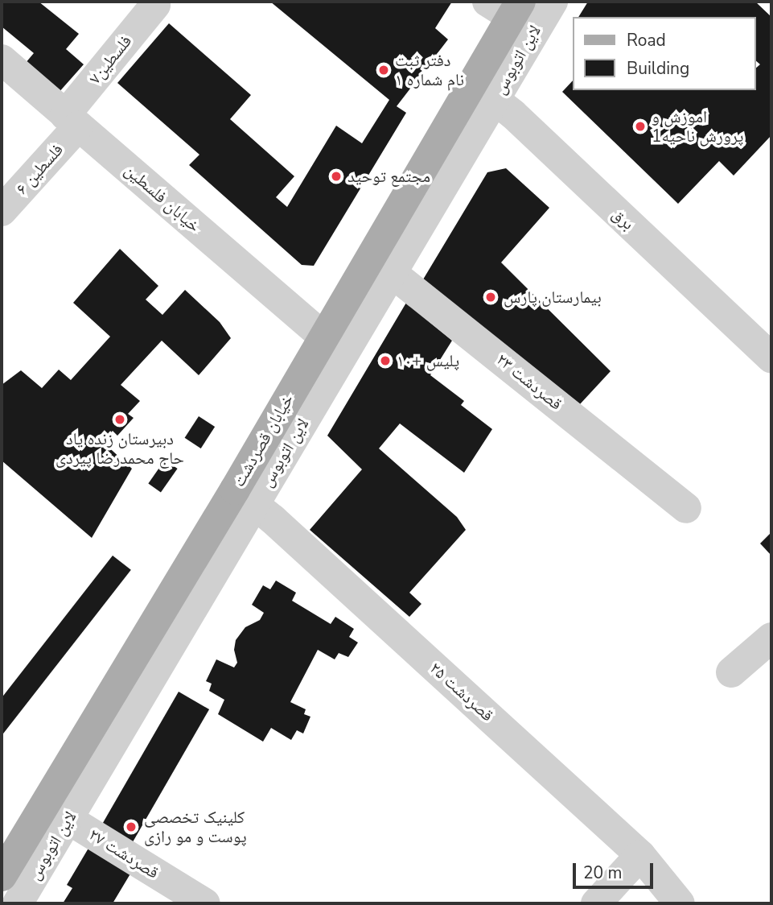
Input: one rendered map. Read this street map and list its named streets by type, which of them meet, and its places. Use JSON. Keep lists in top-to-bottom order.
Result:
{
  "streets": {
    "main road": ["خیابان قصردشت"],
    "street": [
      "۷فلسطین",
      "لاین اتوبوس",
      "فلسطین ۶",
      "خیابان فلسطین",
      "برق",
      "قصردشت ۲۳",
      "قصردشت ۲۵",
      "قصردشت ۲۷"
    ]
  },
  "crossings": [
    ["۷فلسطین", "فلسطین ۶"],
    ["۷فلسطین", "خیابان فلسطین"],
    ["لاین اتوبوس", "برق"],
    ["لاین اتوبوس", "قصردشت ۲۳"],
    ["لاین اتوبوس", "خیابان قصردشت"],
    ["لاین اتوبوس", "قصردشت ۲۵"],
    ["لاین اتوبوس", "قصردشت ۲۷"],
    ["فلسطین ۶", "خیابان فلسطین"],
    ["خیابان فلسطین", "خیابان قصردشت"],
    ["برق", "خیابان قصردشت"],
    ["قصردشت ۲۳", "خیابان قصردشت"],
    ["خیابان قصردشت", "قصردشت ۲۵"],
    ["خیابان قصردشت", "قصردشت ۲۷"]
  ],
  "places": [
    "دفتر ثبت نام شماره ١",
    "اموزش و پرورش ناحیه1",
    "مجتمع توحید",
    "بیمارستان پارس",
    "پلیس +۱۰",
    "دبیرستان زنده یاد حاج محمدرضا پیردی",
    "کلینیک تخصصی پوست و مو رازی"
  ],
  "legend": ["Road", "Building"],
  "scale_bar": "20 m"
}
